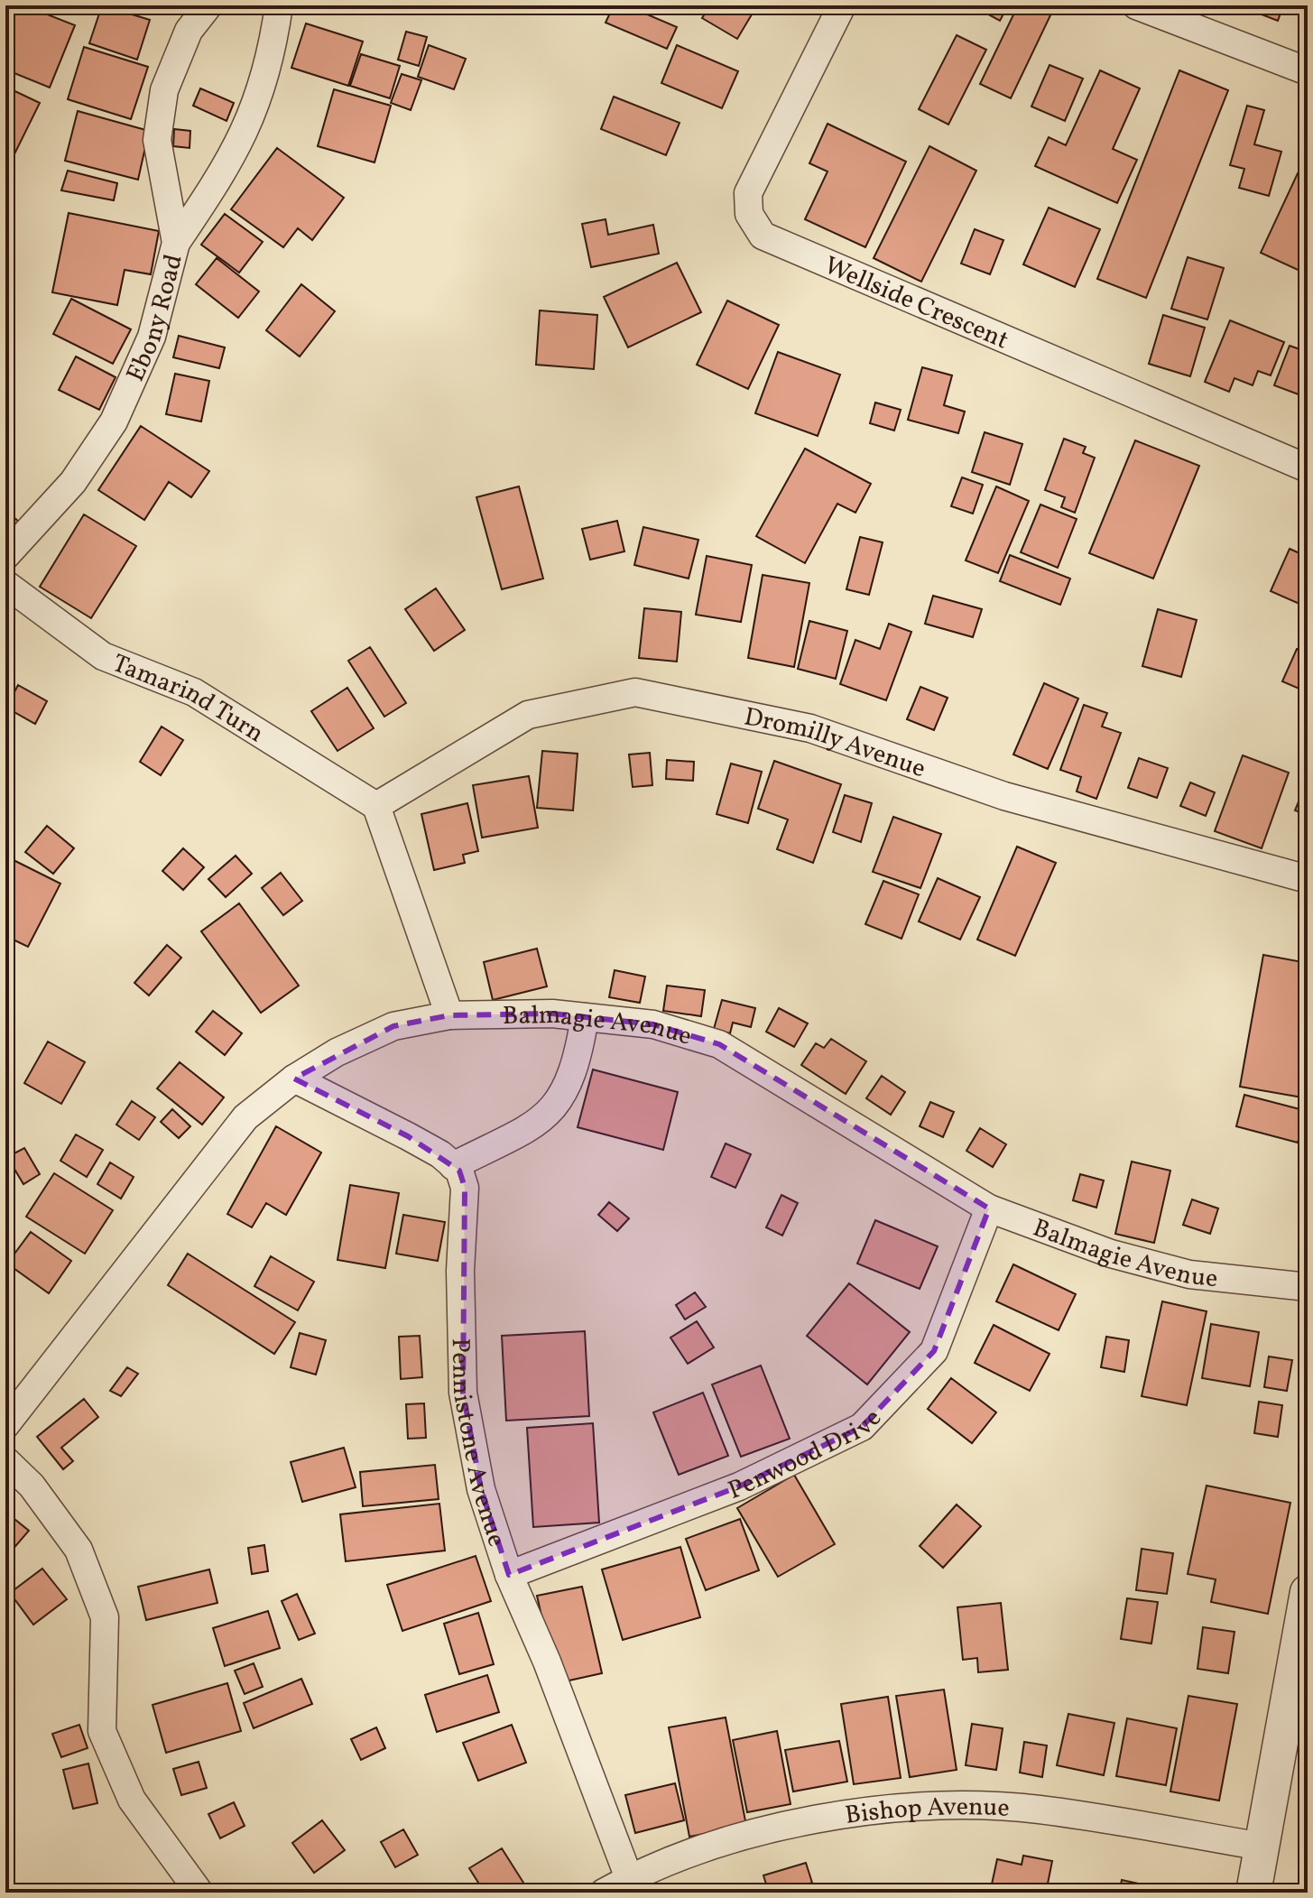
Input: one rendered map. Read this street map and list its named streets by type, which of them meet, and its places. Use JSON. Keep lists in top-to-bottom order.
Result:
{
  "streets": {
    "street": [
      "Wellside Crescent",
      "Ebony Road",
      "Tamarind Turn",
      "Dromilly Avenue",
      "Balmagie Avenue",
      "Pennistone Avenue",
      "Penwood Drive",
      "Bishop Avenue"
    ]
  },
  "crossings": [
    ["Tamarind Turn", "Dromilly Avenue"],
    ["Balmagie Avenue", "Penwood Drive"],
    ["Pennistone Avenue", "Penwood Drive"],
    ["Pennistone Avenue", "Bishop Avenue"]
  ]
}
